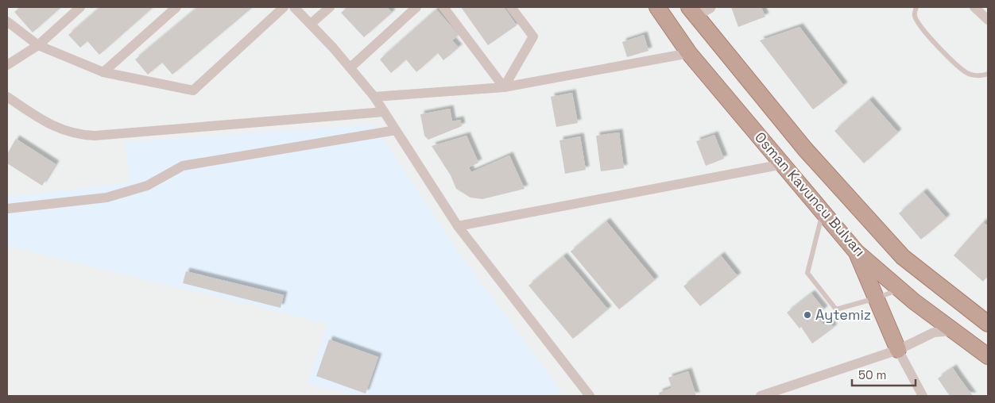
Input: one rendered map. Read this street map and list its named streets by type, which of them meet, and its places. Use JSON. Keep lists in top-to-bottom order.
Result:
{
  "streets": {
    "highway": ["Osman Kavuncu Bulvarı"]
  },
  "places": ["Aytemiz"],
  "scale_bar": "50 m"
}
